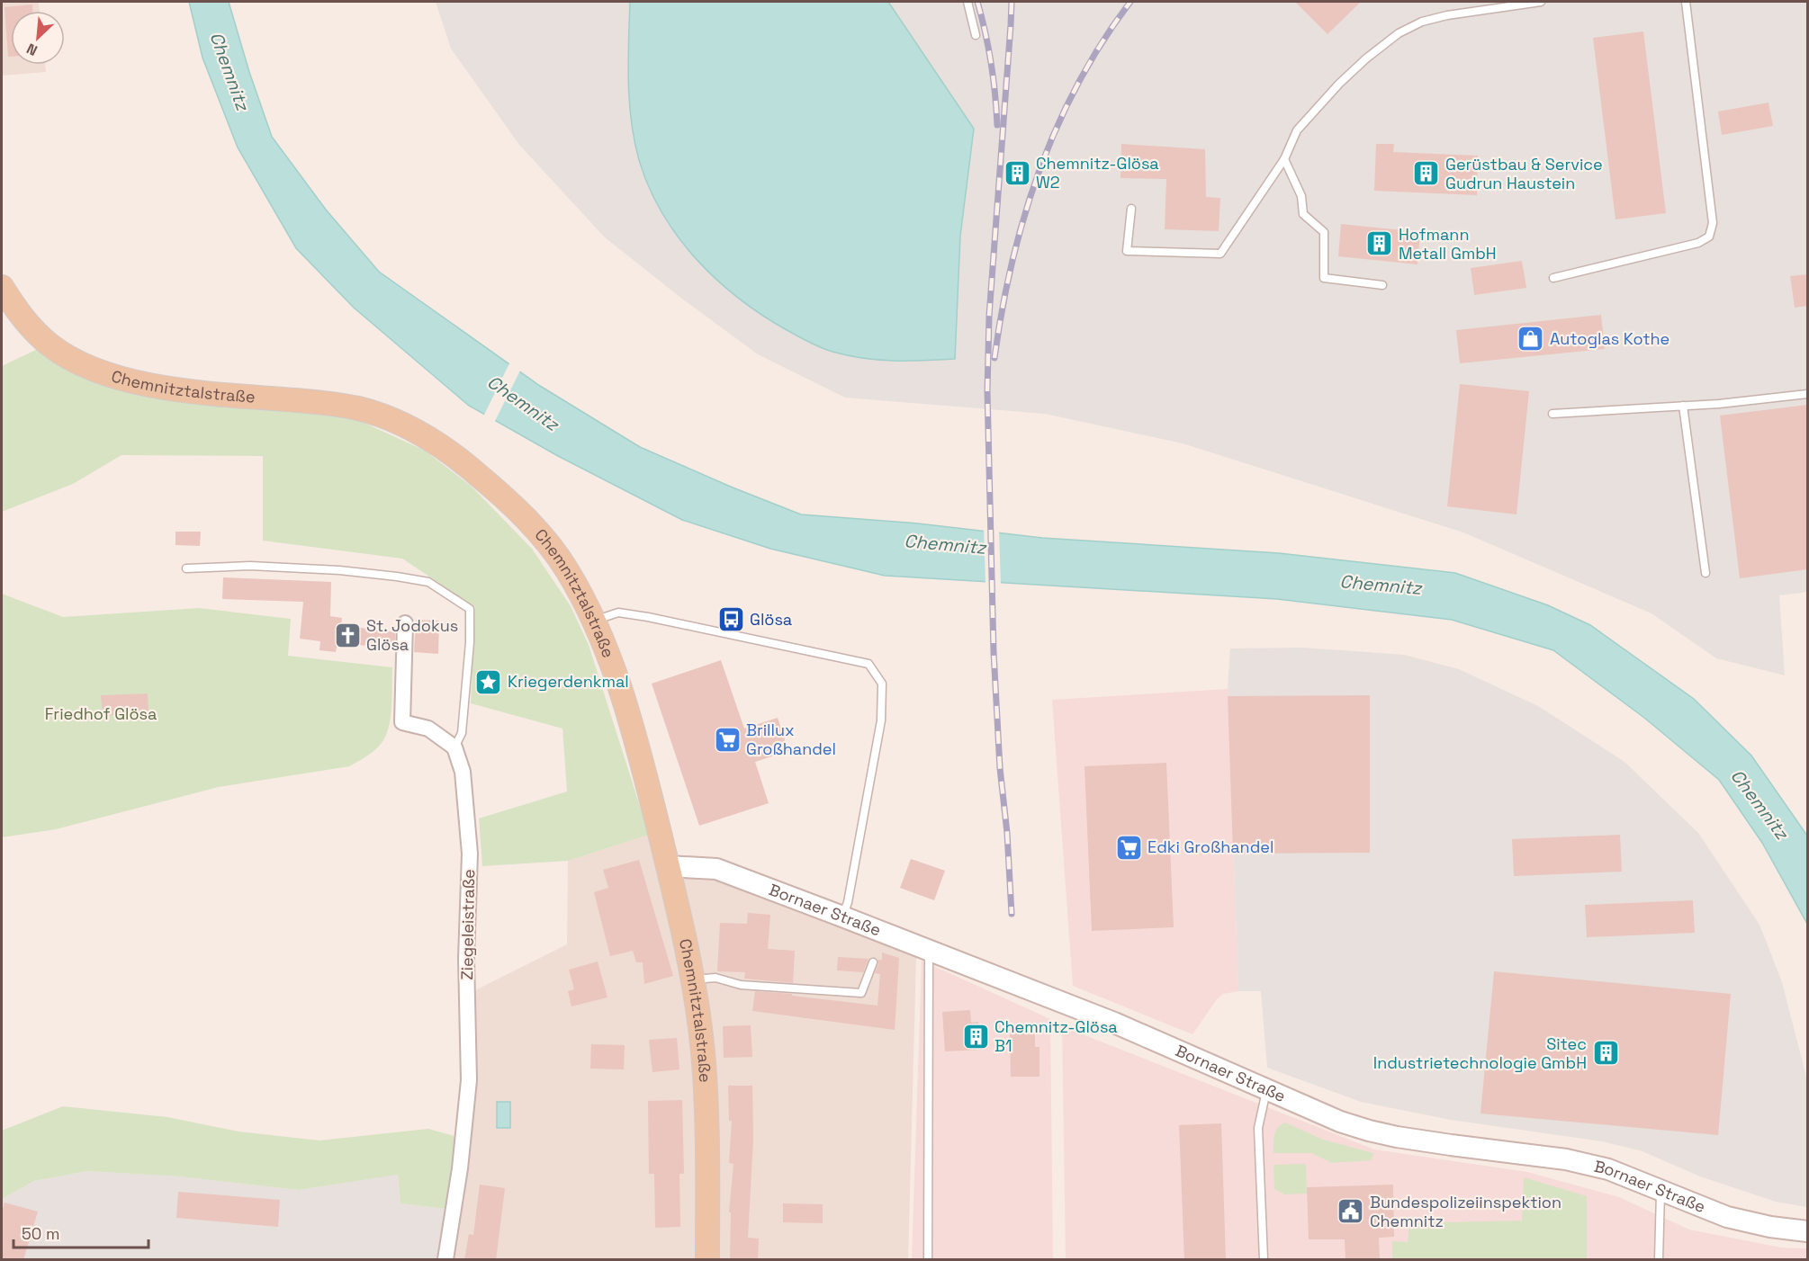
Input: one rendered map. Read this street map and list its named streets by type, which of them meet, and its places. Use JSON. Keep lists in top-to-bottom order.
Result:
{
  "streets": {
    "main road": ["Chemnitztalstraße", "Bornaer Straße"],
    "street": ["Ziegeleistraße"]
  },
  "crossings": [
    ["Chemnitztalstraße", "Bornaer Straße"]
  ],
  "water": ["Chemnitz"],
  "parks": ["Friedhof Glösa"],
  "places": {
    "building": [
      "Chemnitz-Glösa W2",
      "Gerüstbau & Service Gudrun Haustein",
      "Hofmann Metall GmbH",
      "Chemnitz-Glösa B1",
      "Sitec Industrietechnologie GmbH"
    ],
    "shop": ["Autoglas Kothe"],
    "bus stop": ["Glösa"],
    "church": ["St. Jodokus Glösa"],
    "place": ["Kriegerdenkmal"],
    "supermarket": ["Brillux Großhandel", "Edki Großhandel"],
    "public building": ["Bundespolizeiinspektion Chemnitz"]
  },
  "scale_bar": "50 m",
  "north": "bottom left"
}
